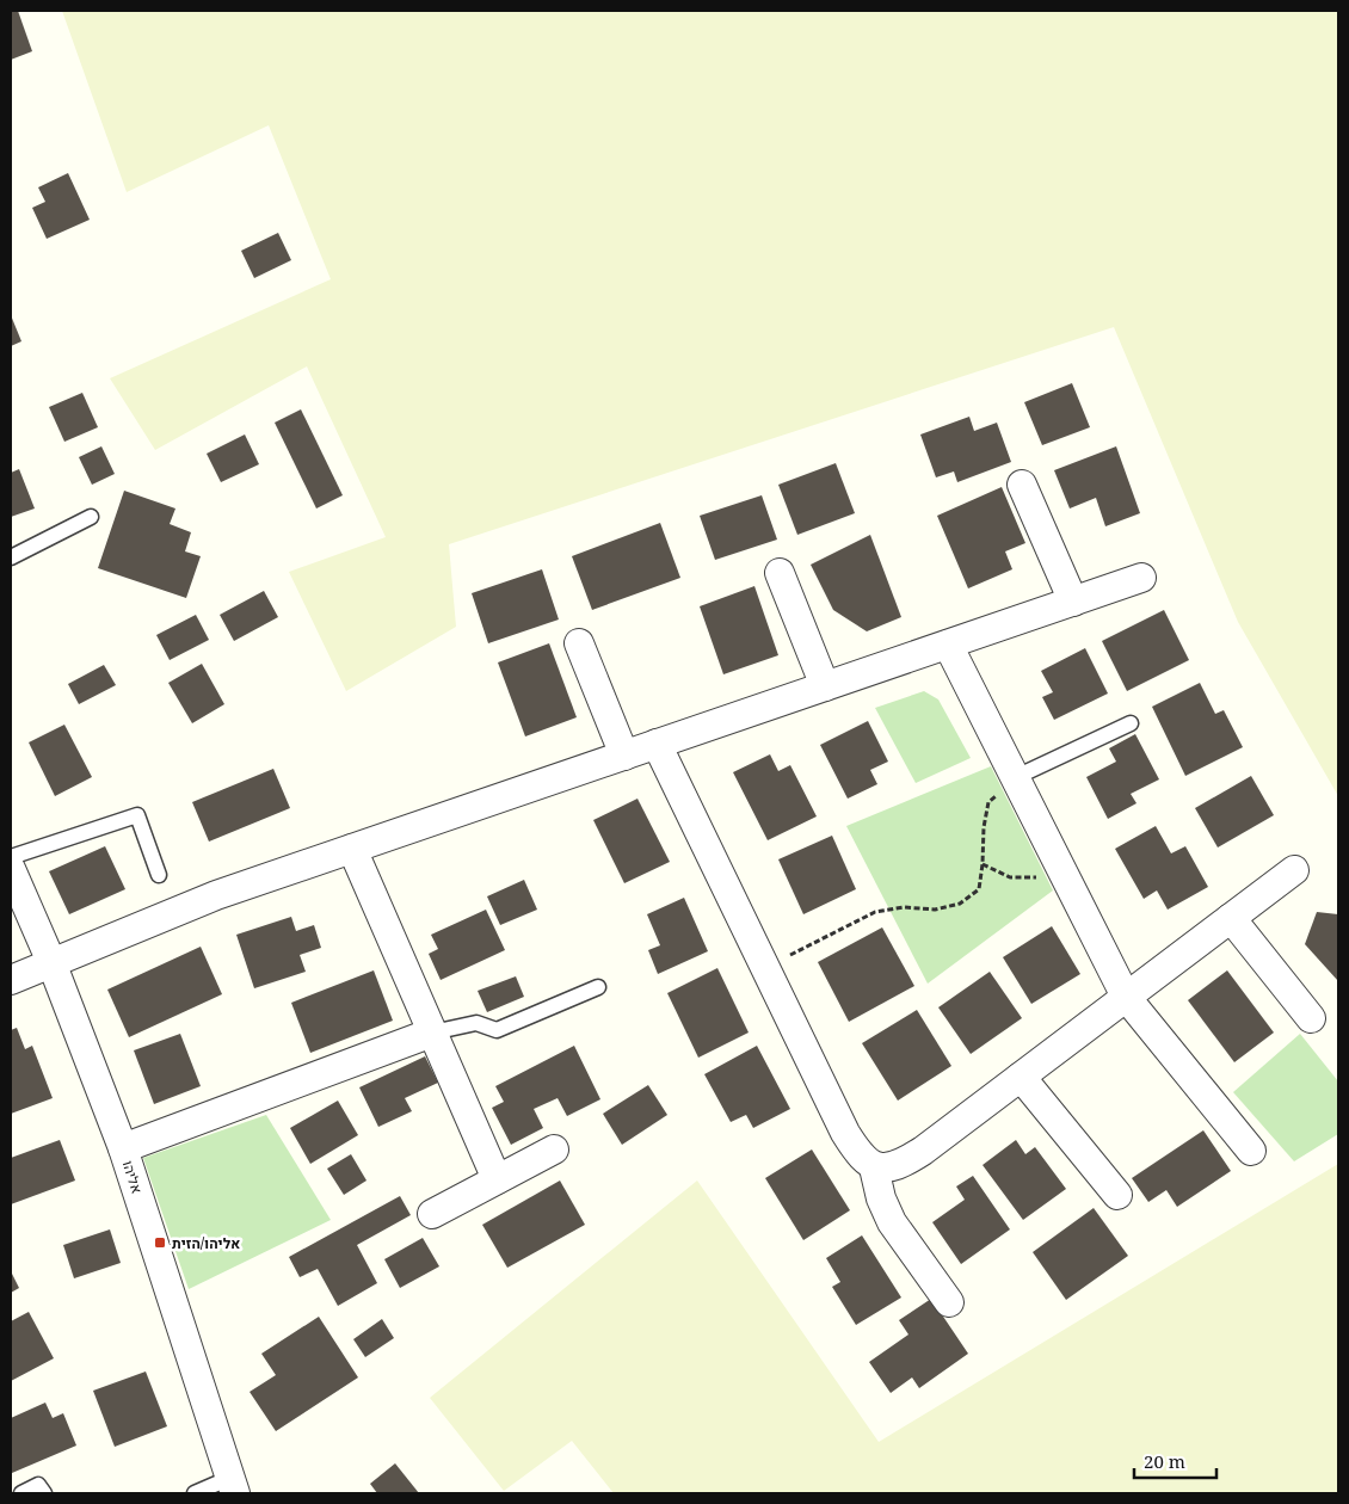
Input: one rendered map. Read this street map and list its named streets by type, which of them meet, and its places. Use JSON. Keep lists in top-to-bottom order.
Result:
{
  "streets": {
    "street": ["אליהו"]
  },
  "places": {
    "transit": ["אליהו/הזית"]
  },
  "scale_bar": "20 m"
}
